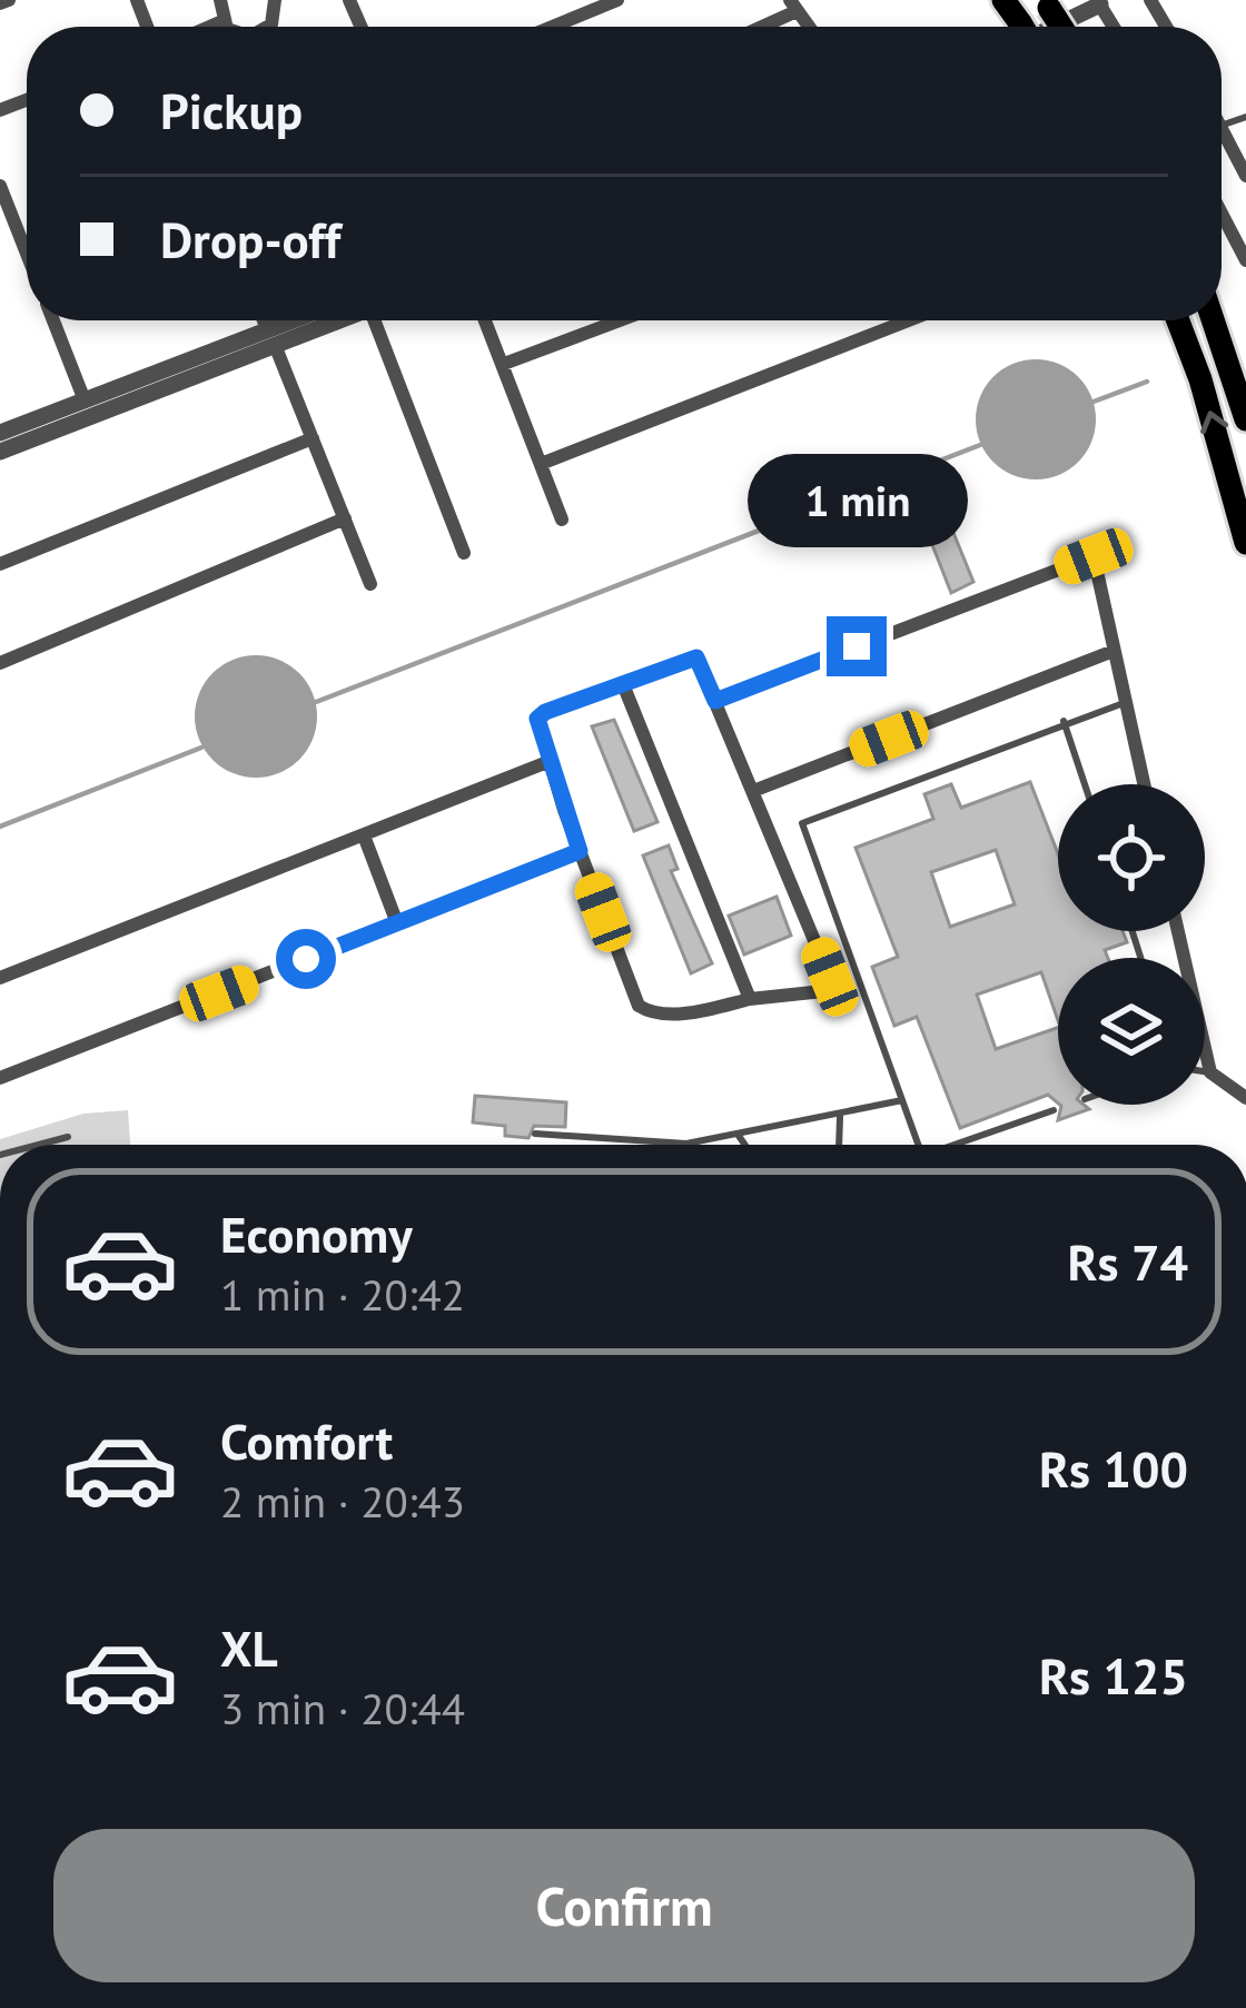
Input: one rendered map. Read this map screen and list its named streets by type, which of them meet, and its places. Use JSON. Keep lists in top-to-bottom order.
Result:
{
  "page": {
    "banner": ["Pickup", "Drop-off"],
    "bubble": "1 min",
    "list": [
      {
        "name": "Economy",
        "note": "1 min · 20:42",
        "value": "Rs 74"
      },
      {
        "name": "Comfort",
        "note": "2 min · 20:43",
        "value": "Rs 100"
      },
      {
        "name": "XL",
        "note": "3 min · 20:44",
        "value": "Rs 125"
      }
    ],
    "buttons": "Confirm"
  }
}
